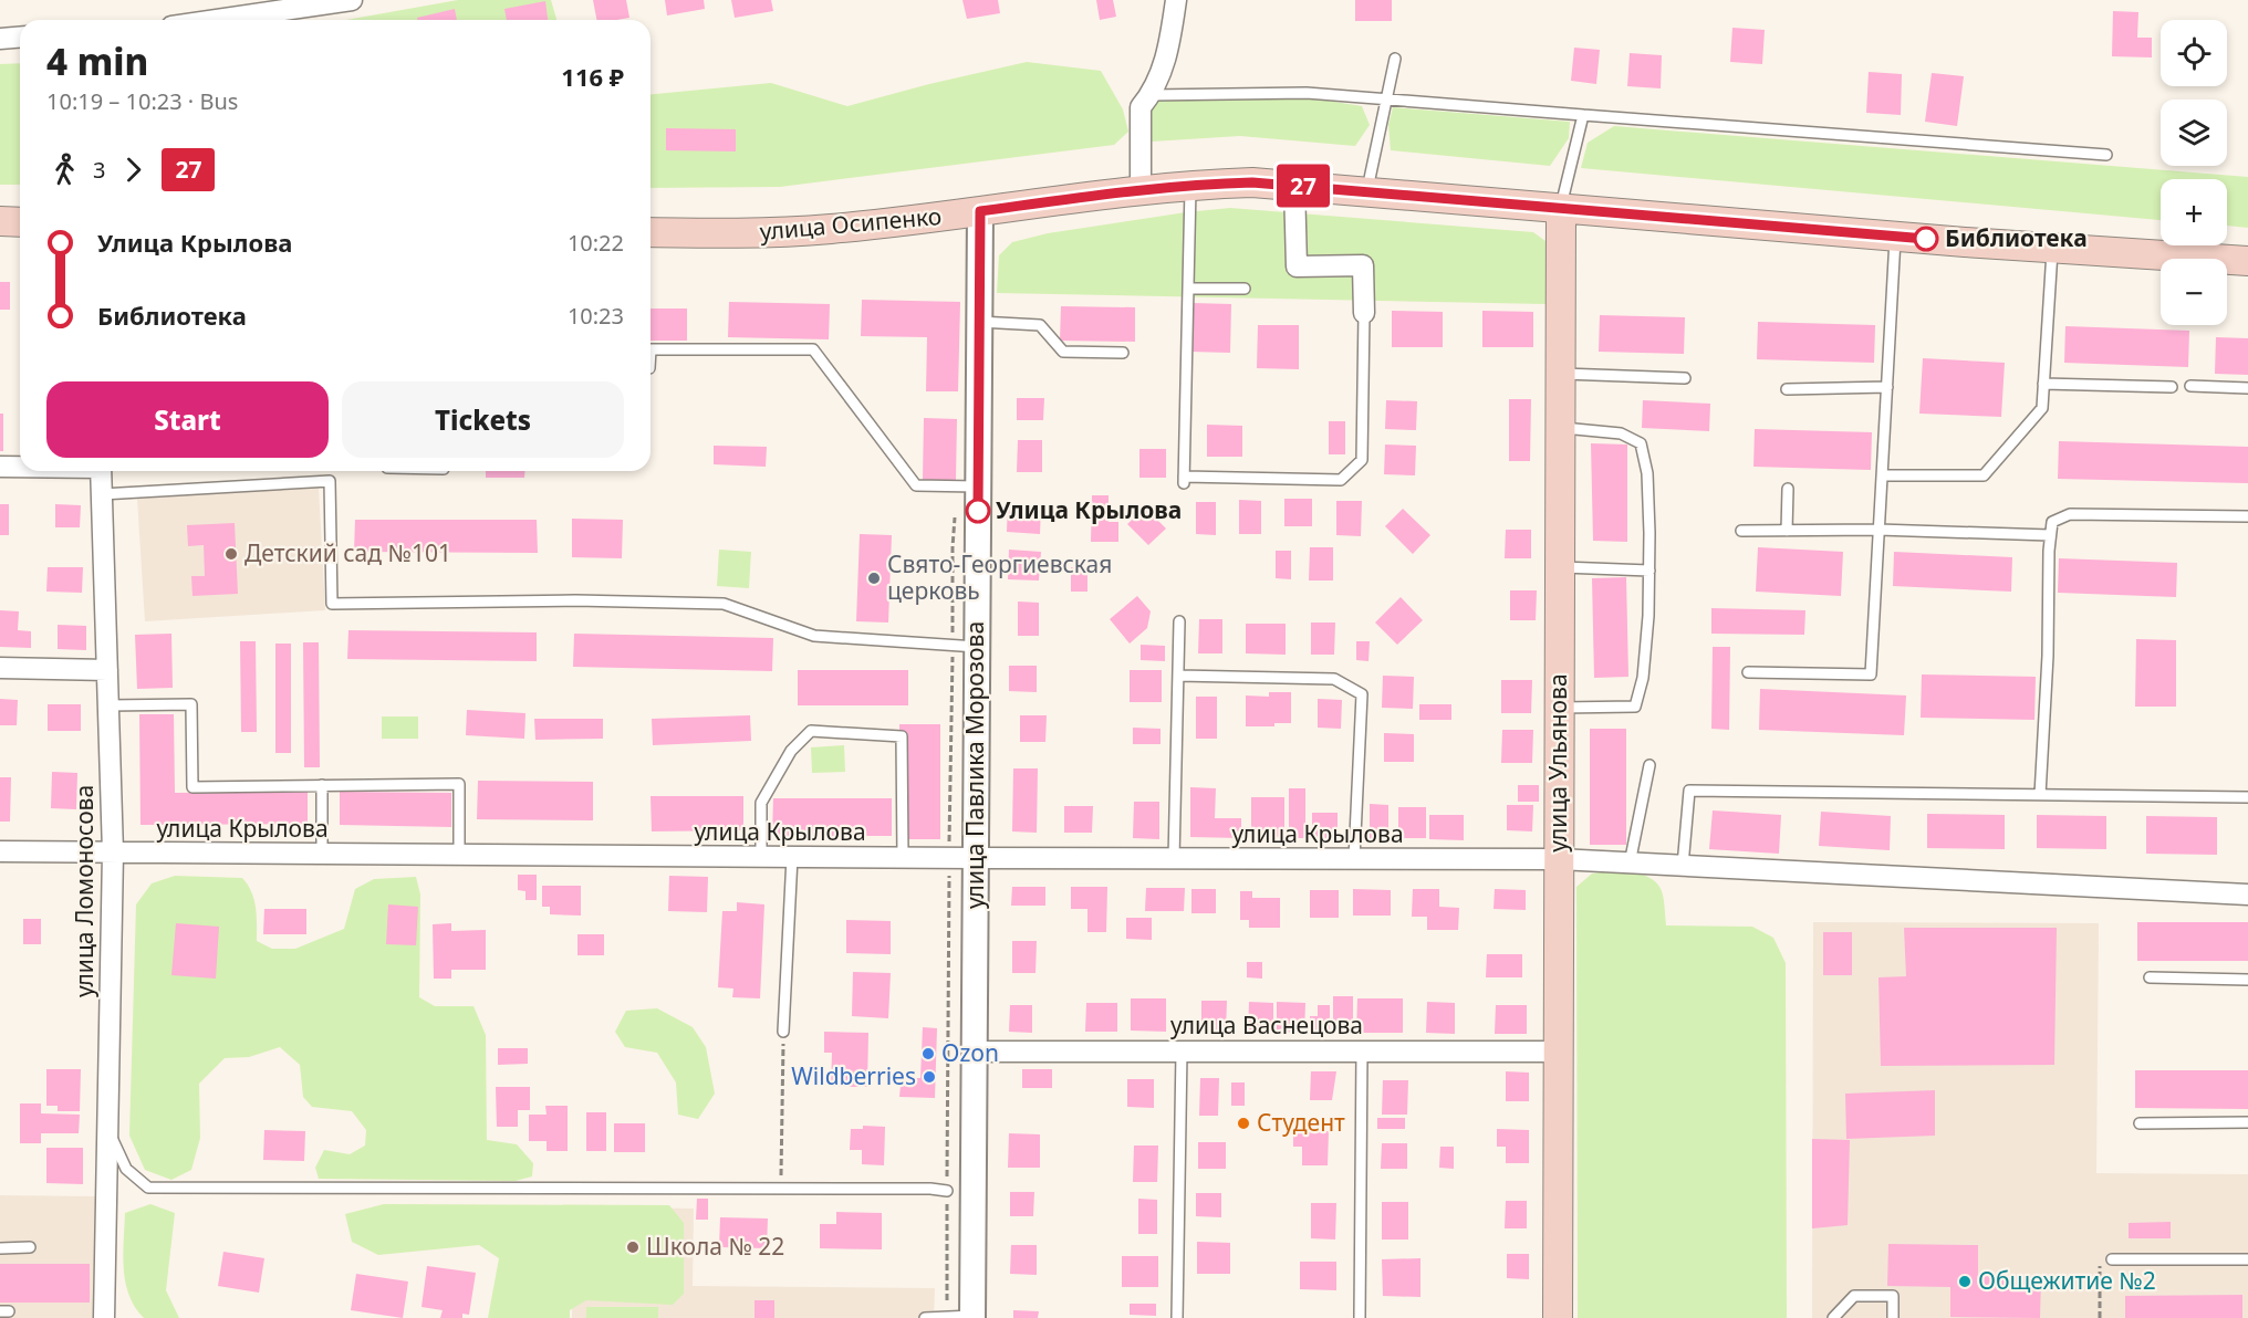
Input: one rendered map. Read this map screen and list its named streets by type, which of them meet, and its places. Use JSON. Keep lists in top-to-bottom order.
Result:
{
  "streets": {
    "main road": ["улица Осипенко", "улица Ульянова"],
    "street": [
      "улица Павлика Морозова",
      "улица Крылова",
      "улица Ломоносова",
      "улица Васнецова"
    ]
  },
  "crossings": [
    ["улица Осипенко", "улица Ульянова"],
    ["улица Осипенко", "улица Павлика Морозова"],
    ["улица Ульянова", "улица Крылова"],
    ["улица Ульянова", "улица Васнецова"],
    ["улица Павлика Морозова", "улица Крылова"],
    ["улица Павлика Морозова", "улица Васнецова"],
    ["улица Крылова", "улица Ломоносова"]
  ],
  "places": [
    "Библиотека",
    "Улица Крылова",
    "Детский сад №101",
    "Свято-Георгиевская церковь",
    "Ozon",
    "Wildberries",
    "Студент",
    "Школа № 22",
    "Общежитие №2"
  ],
  "lines": ["bus line 27"],
  "page": {
    "on_map": "27",
    "map_buttons": ["+", "−"],
    "heading": ["4 min", "10:19 – 10:23 · Bus", "116 ₽"],
    "legs": ["3", "27"],
    "list": [
      {
        "name": "Улица Крылова",
        "value": "10:22"
      },
      {
        "name": "Библиотека",
        "value": "10:23"
      }
    ],
    "buttons": ["Start", "Tickets"]
  }
}
